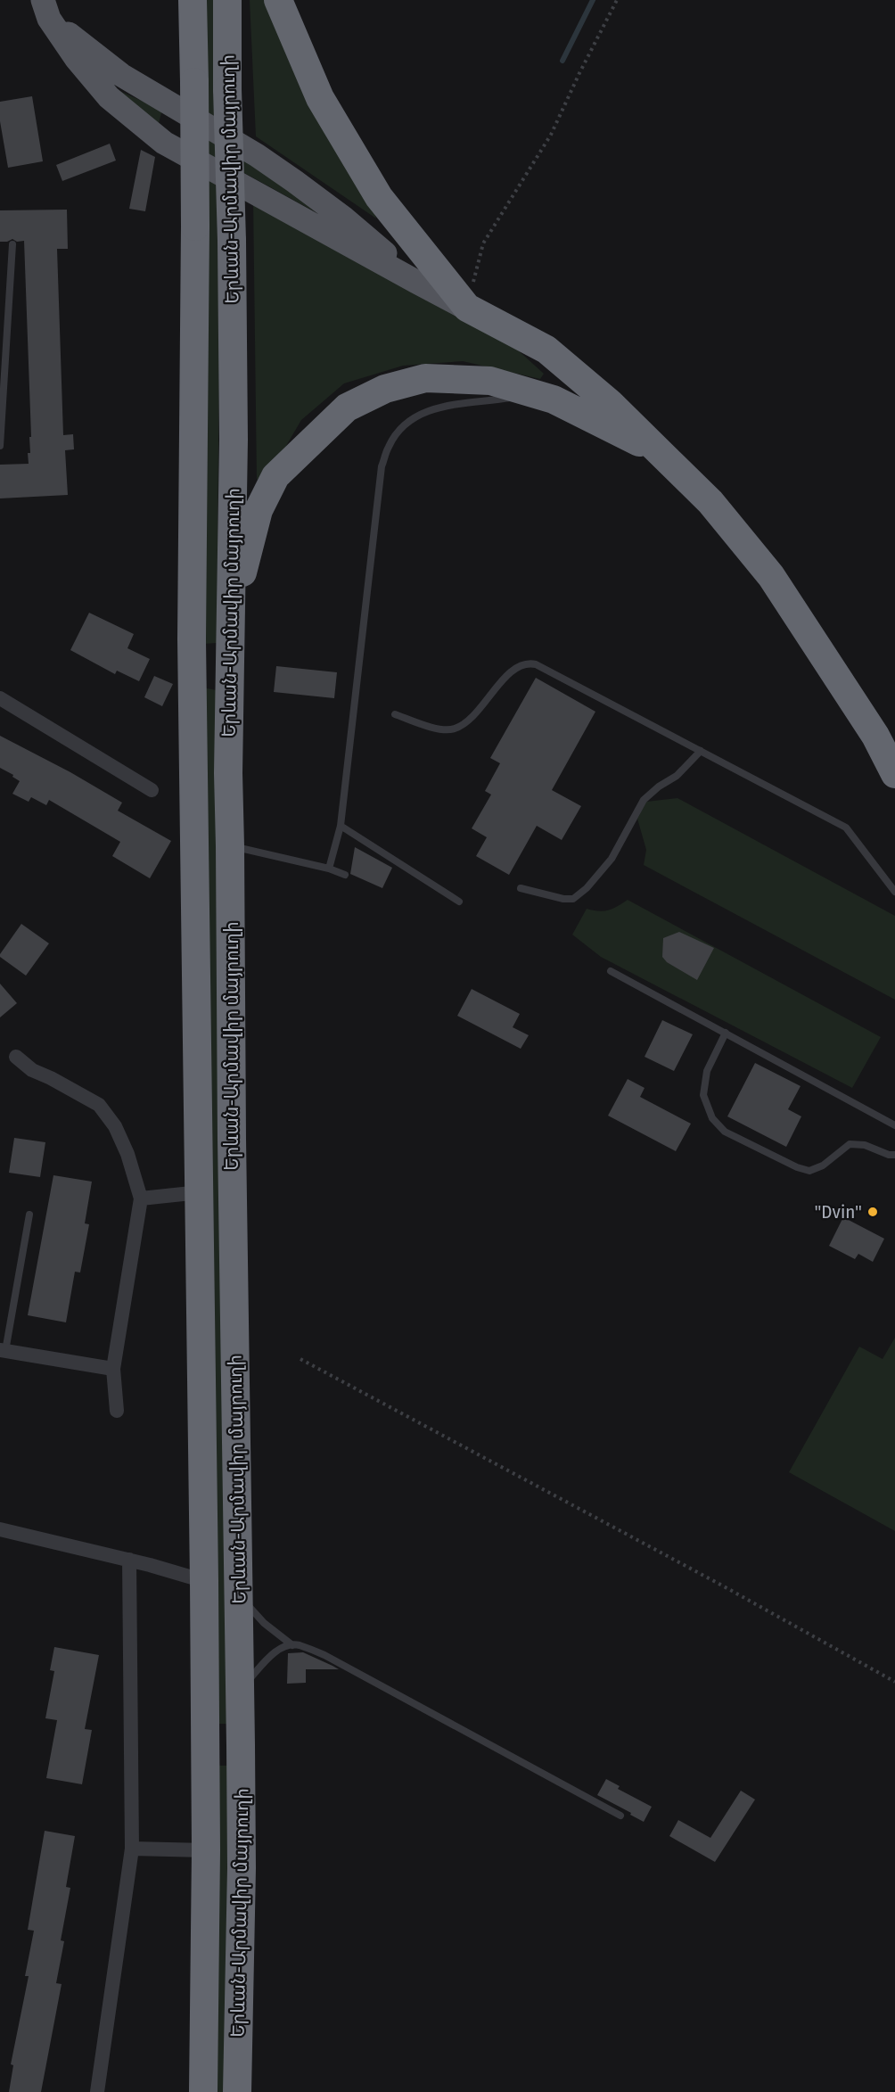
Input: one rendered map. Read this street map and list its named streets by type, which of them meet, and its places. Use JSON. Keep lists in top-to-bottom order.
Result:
{
  "streets": {
    "highway": ["Երևան-Արմավիր մայրուղի"]
  },
  "places": ["\"Dvin\""]
}
